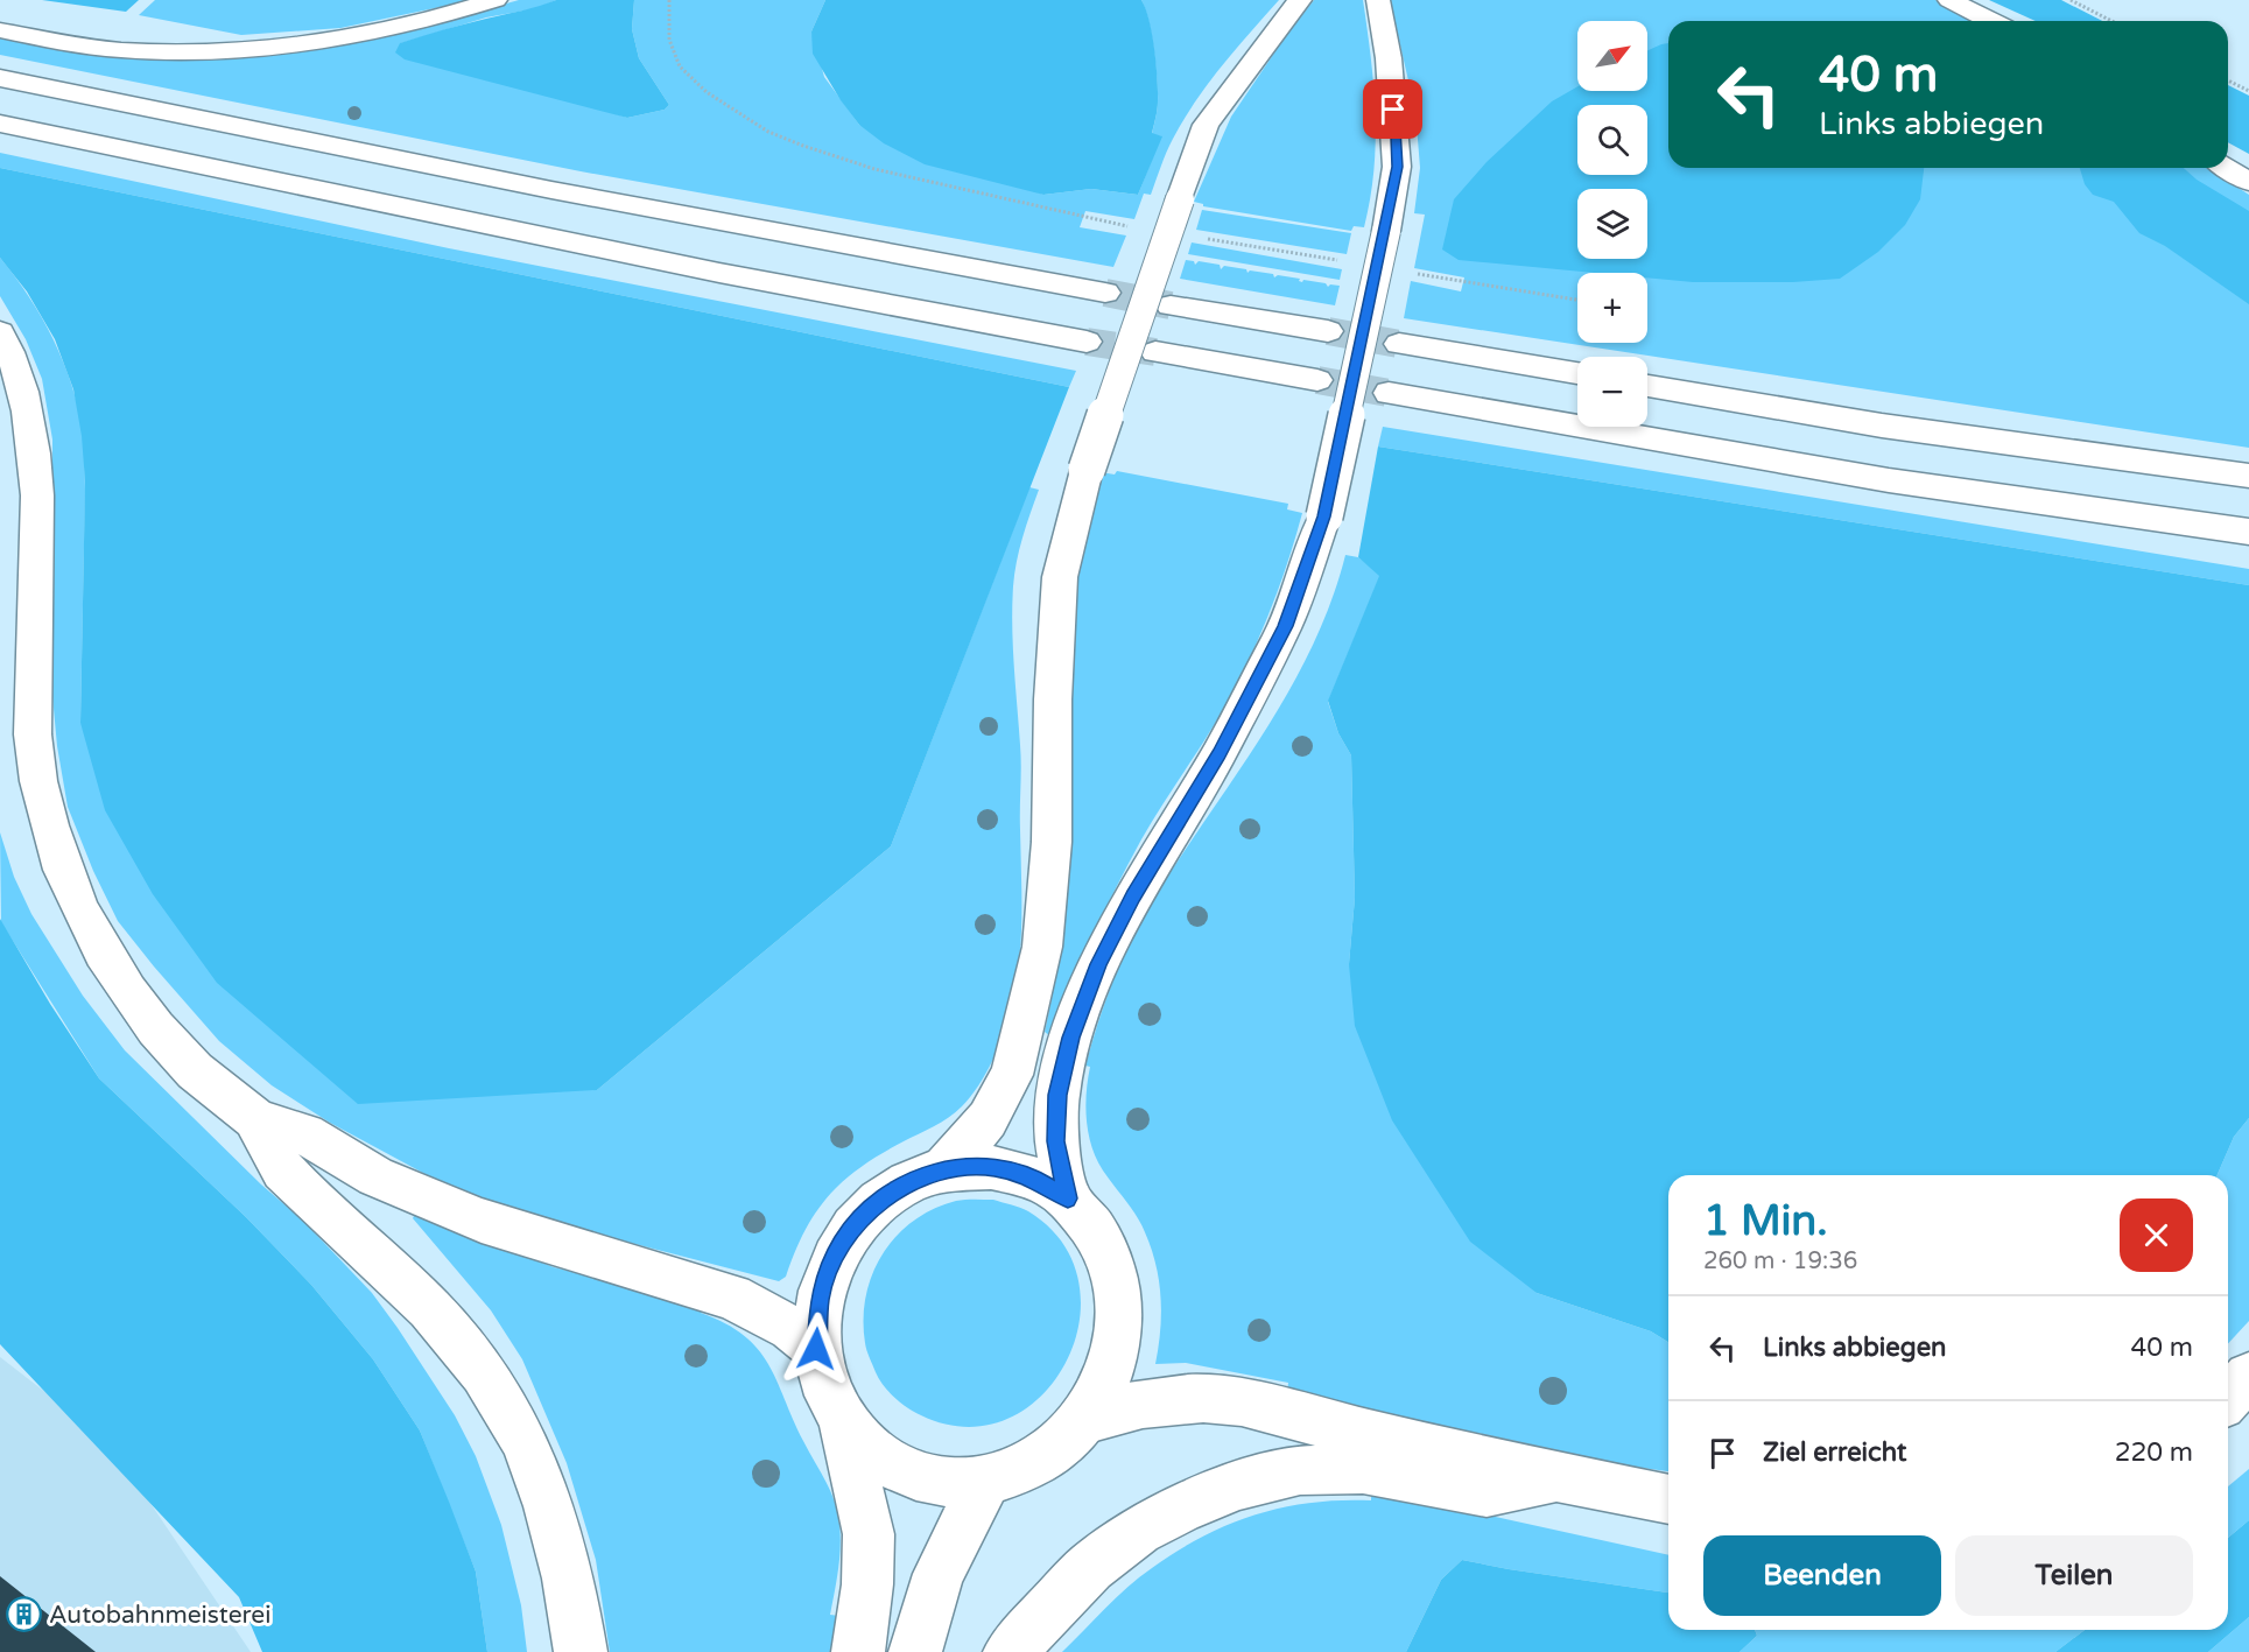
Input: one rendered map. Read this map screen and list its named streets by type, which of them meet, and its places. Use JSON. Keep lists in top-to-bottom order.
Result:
{
  "places": {
    "building": ["Autobahnmeisterei"]
  },
  "north": "top right",
  "page": {
    "map_buttons": ["+", "−"],
    "turn": ["40 m", "Links abbiegen"],
    "heading": ["1 Min.", "260 m · 19:36"],
    "list": [
      {
        "name": "Links abbiegen",
        "value": "40 m"
      },
      {
        "name": "Ziel erreicht",
        "value": "220 m"
      }
    ],
    "buttons": ["Beenden", "Teilen"]
  }
}
